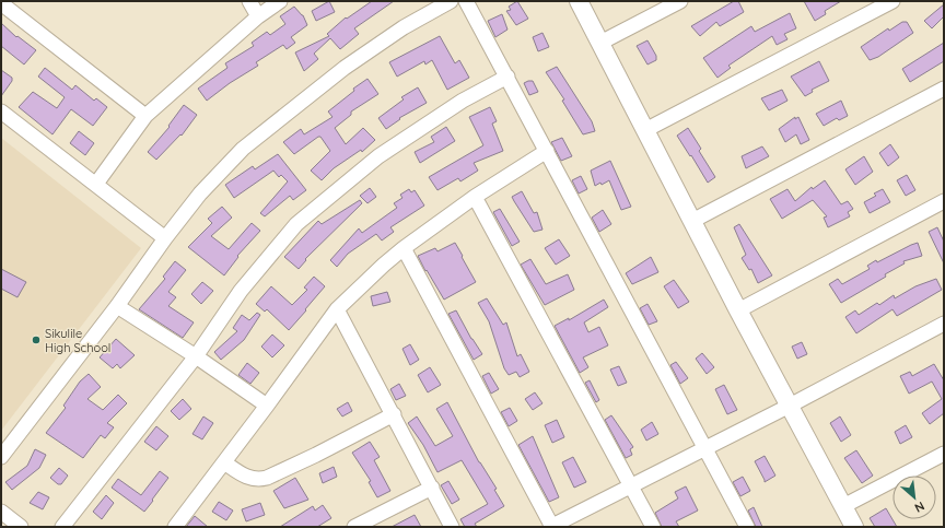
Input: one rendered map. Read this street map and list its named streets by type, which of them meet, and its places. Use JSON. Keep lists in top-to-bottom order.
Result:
{
  "places": ["Sikulile High School"],
  "north": "bottom right"
}
